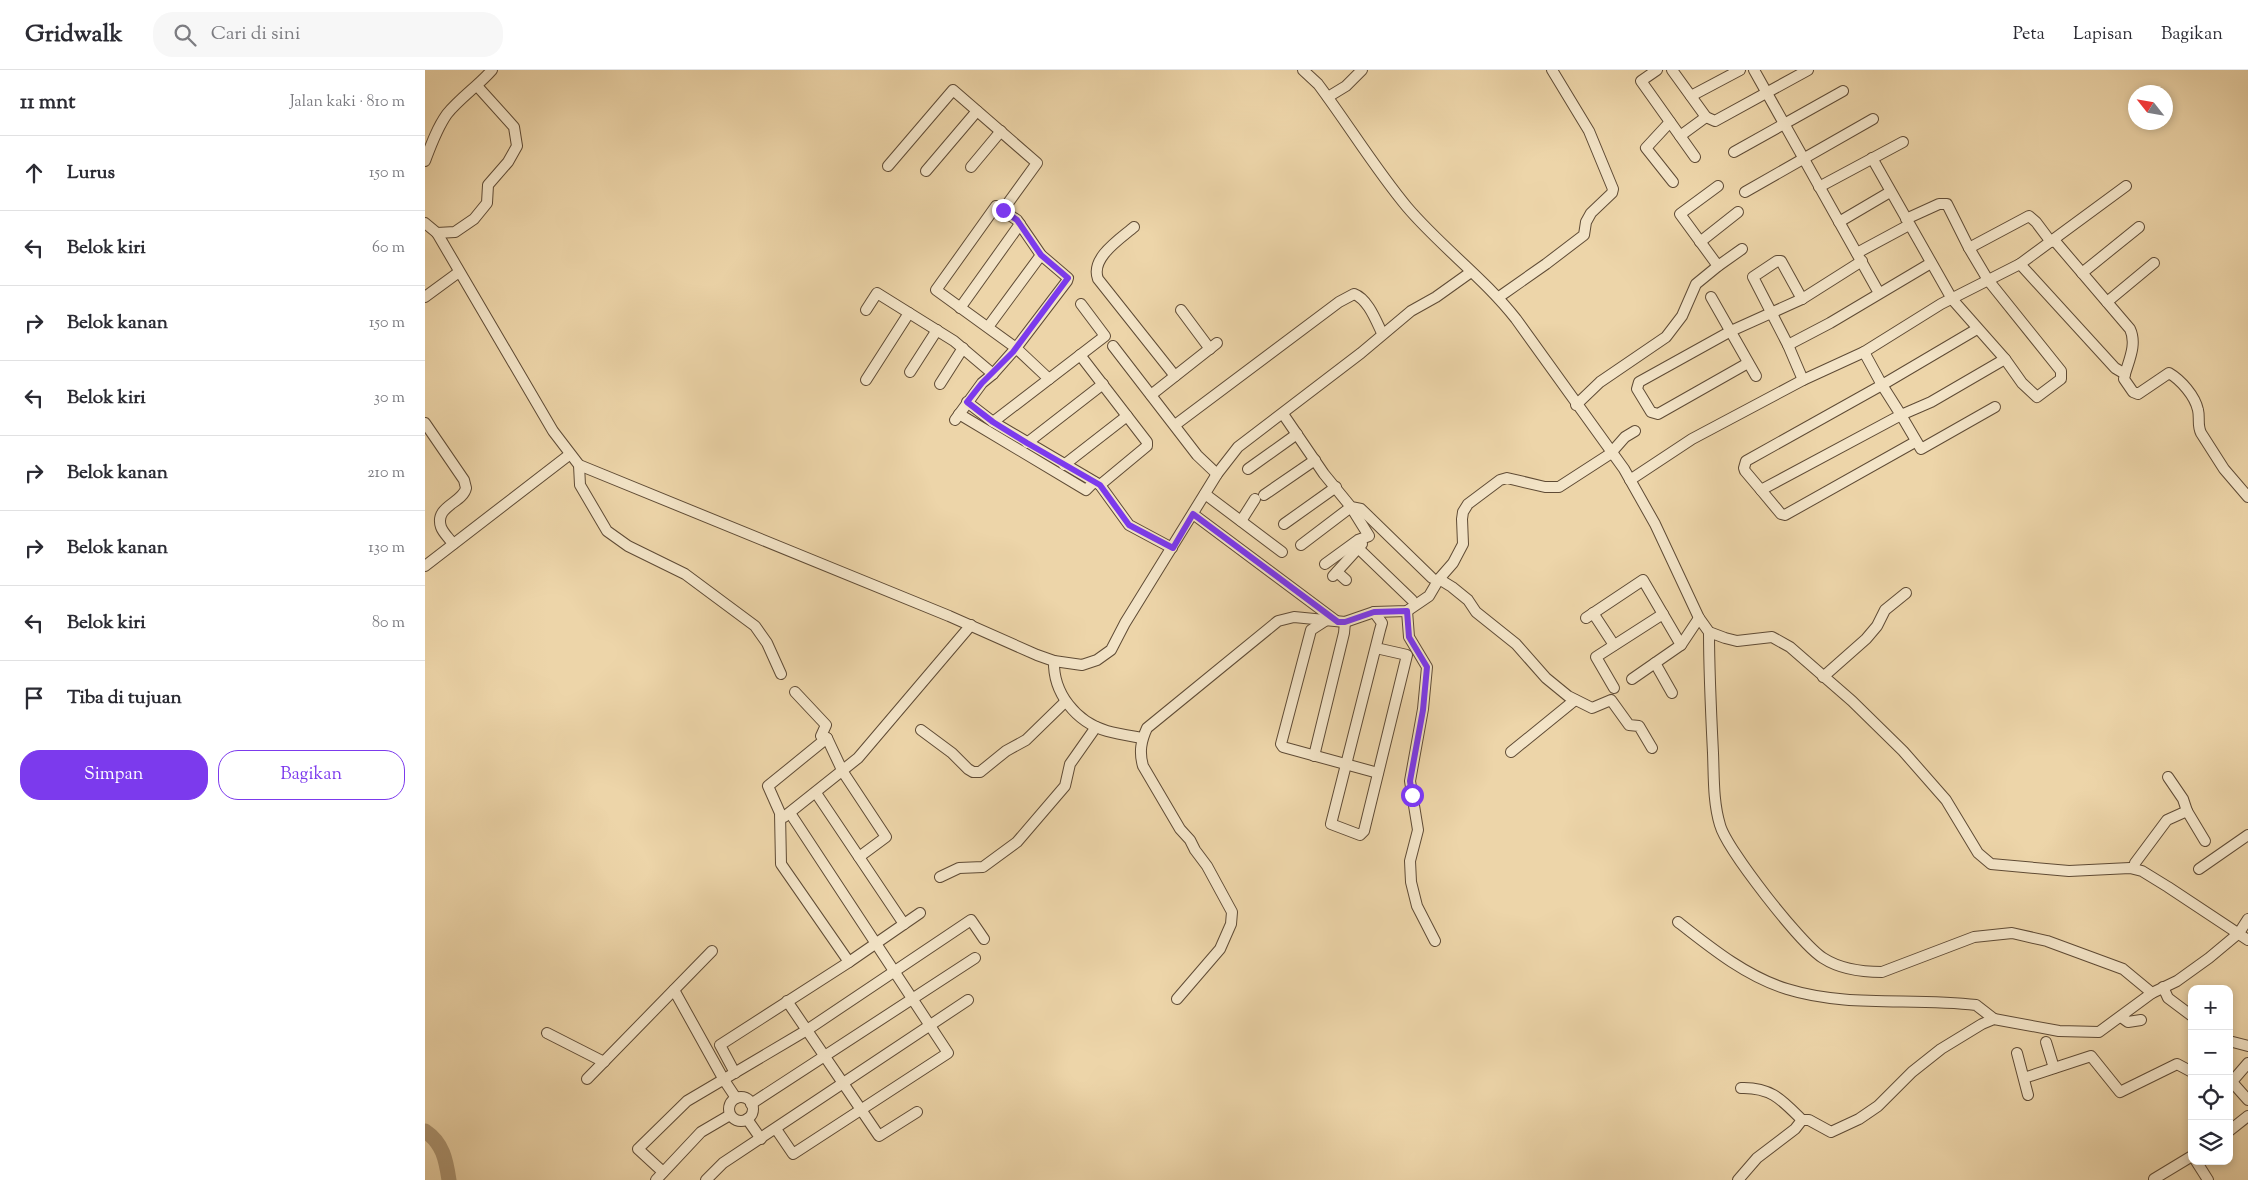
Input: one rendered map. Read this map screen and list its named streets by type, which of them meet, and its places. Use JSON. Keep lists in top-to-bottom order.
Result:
{
  "north": "top left",
  "page": {
    "header": "Gridwalk",
    "search": "Cari di sini",
    "nav": ["Peta", "Lapisan", "Bagikan"],
    "heading": ["11 mnt", "Jalan kaki · 810 m"],
    "list": [
      ["Lurus", "150 m"],
      ["Belok kiri", "60 m"],
      ["Belok kanan", "150 m"],
      ["Belok kiri", "30 m"],
      ["Belok kanan", "210 m"],
      ["Belok kanan", "130 m"],
      ["Belok kiri", "80 m"],
      "Tiba di tujuan"
    ],
    "buttons": ["Simpan", "Bagikan"],
    "map_buttons": ["+", "−"]
  }
}
